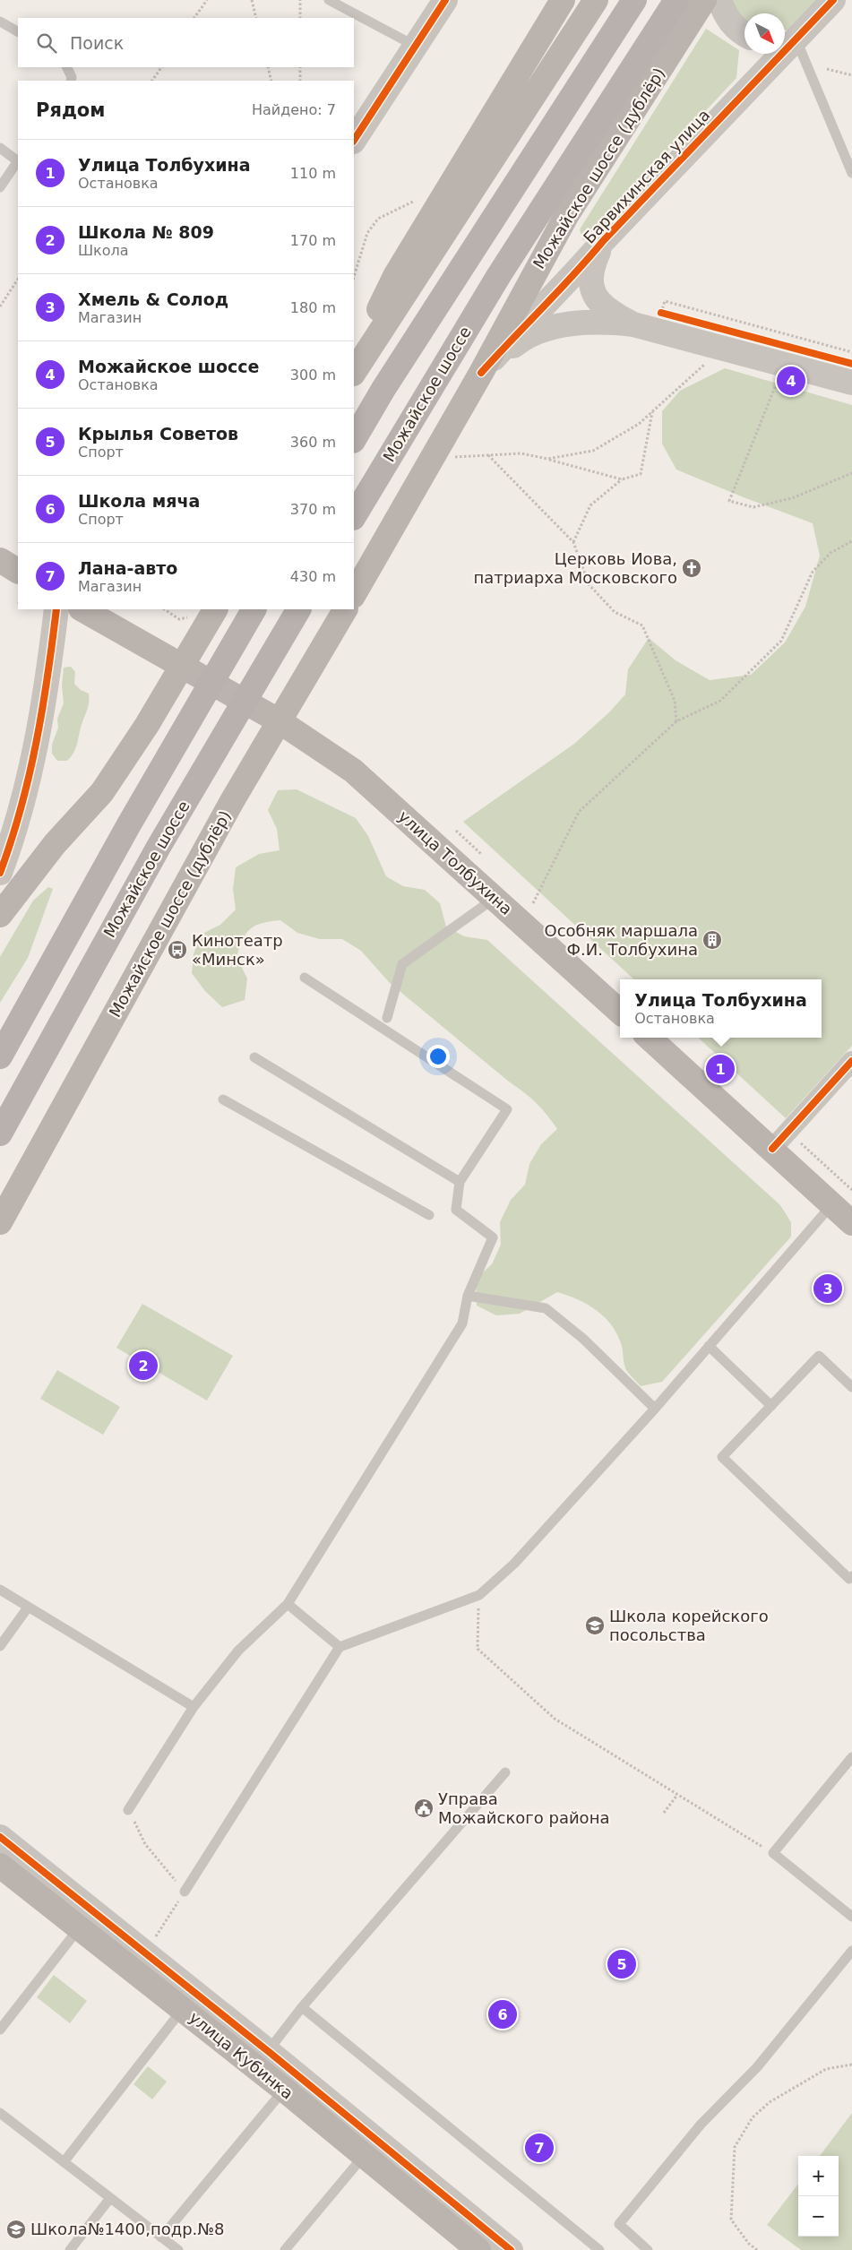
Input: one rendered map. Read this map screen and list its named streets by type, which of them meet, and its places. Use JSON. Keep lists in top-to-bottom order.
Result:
{
  "streets": {
    "main road": [
      "Можайское шоссе (дублёр)",
      "Можайское шоссе",
      "улица Толбухина",
      "улица Кубинка"
    ],
    "street": ["Барвихинская улица"]
  },
  "crossings": [
    ["Можайское шоссе (дублёр)", "Барвихинская улица"],
    ["Можайское шоссе (дублёр)", "улица Толбухина"]
  ],
  "places": {
    "church": ["Церковь Иова, патриарха Московского"],
    "building": ["Особняк маршала Ф.И. Толбухина"],
    "bus stop": ["Кинотеатр «Минск»"],
    "school or university": ["Школа корейского посольства", "Школа№1400,подр.№8"],
    "public building": ["Управа Можайского района"]
  },
  "north": "bottom right",
  "page": {
    "search": "Поиск",
    "heading": ["Рядом", "Найдено: 7"],
    "list": [
      {
        "mark": "1",
        "name": "Улица Толбухина",
        "note": "Остановка",
        "value": "110 m"
      },
      {
        "mark": "2",
        "name": "Школа № 809",
        "note": "Школа",
        "value": "170 m"
      },
      {
        "mark": "3",
        "name": "Хмель & Солод",
        "note": "Магазин",
        "value": "180 m"
      },
      {
        "mark": "4",
        "name": "Можайское шоссе",
        "note": "Остановка",
        "value": "300 m"
      },
      {
        "mark": "5",
        "name": "Крылья Советов",
        "note": "Спорт",
        "value": "360 m"
      },
      {
        "mark": "6",
        "name": "Школа мяча",
        "note": "Спорт",
        "value": "370 m"
      },
      {
        "mark": "7",
        "name": "Лана-авто",
        "note": "Магазин",
        "value": "430 m"
      }
    ],
    "pins": [
      "4",
      "1",
      "3",
      "2",
      "5",
      "6",
      "7"
    ],
    "popup": ["Улица Толбухина", "Остановка"],
    "map_buttons": ["+", "−"]
  }
}
